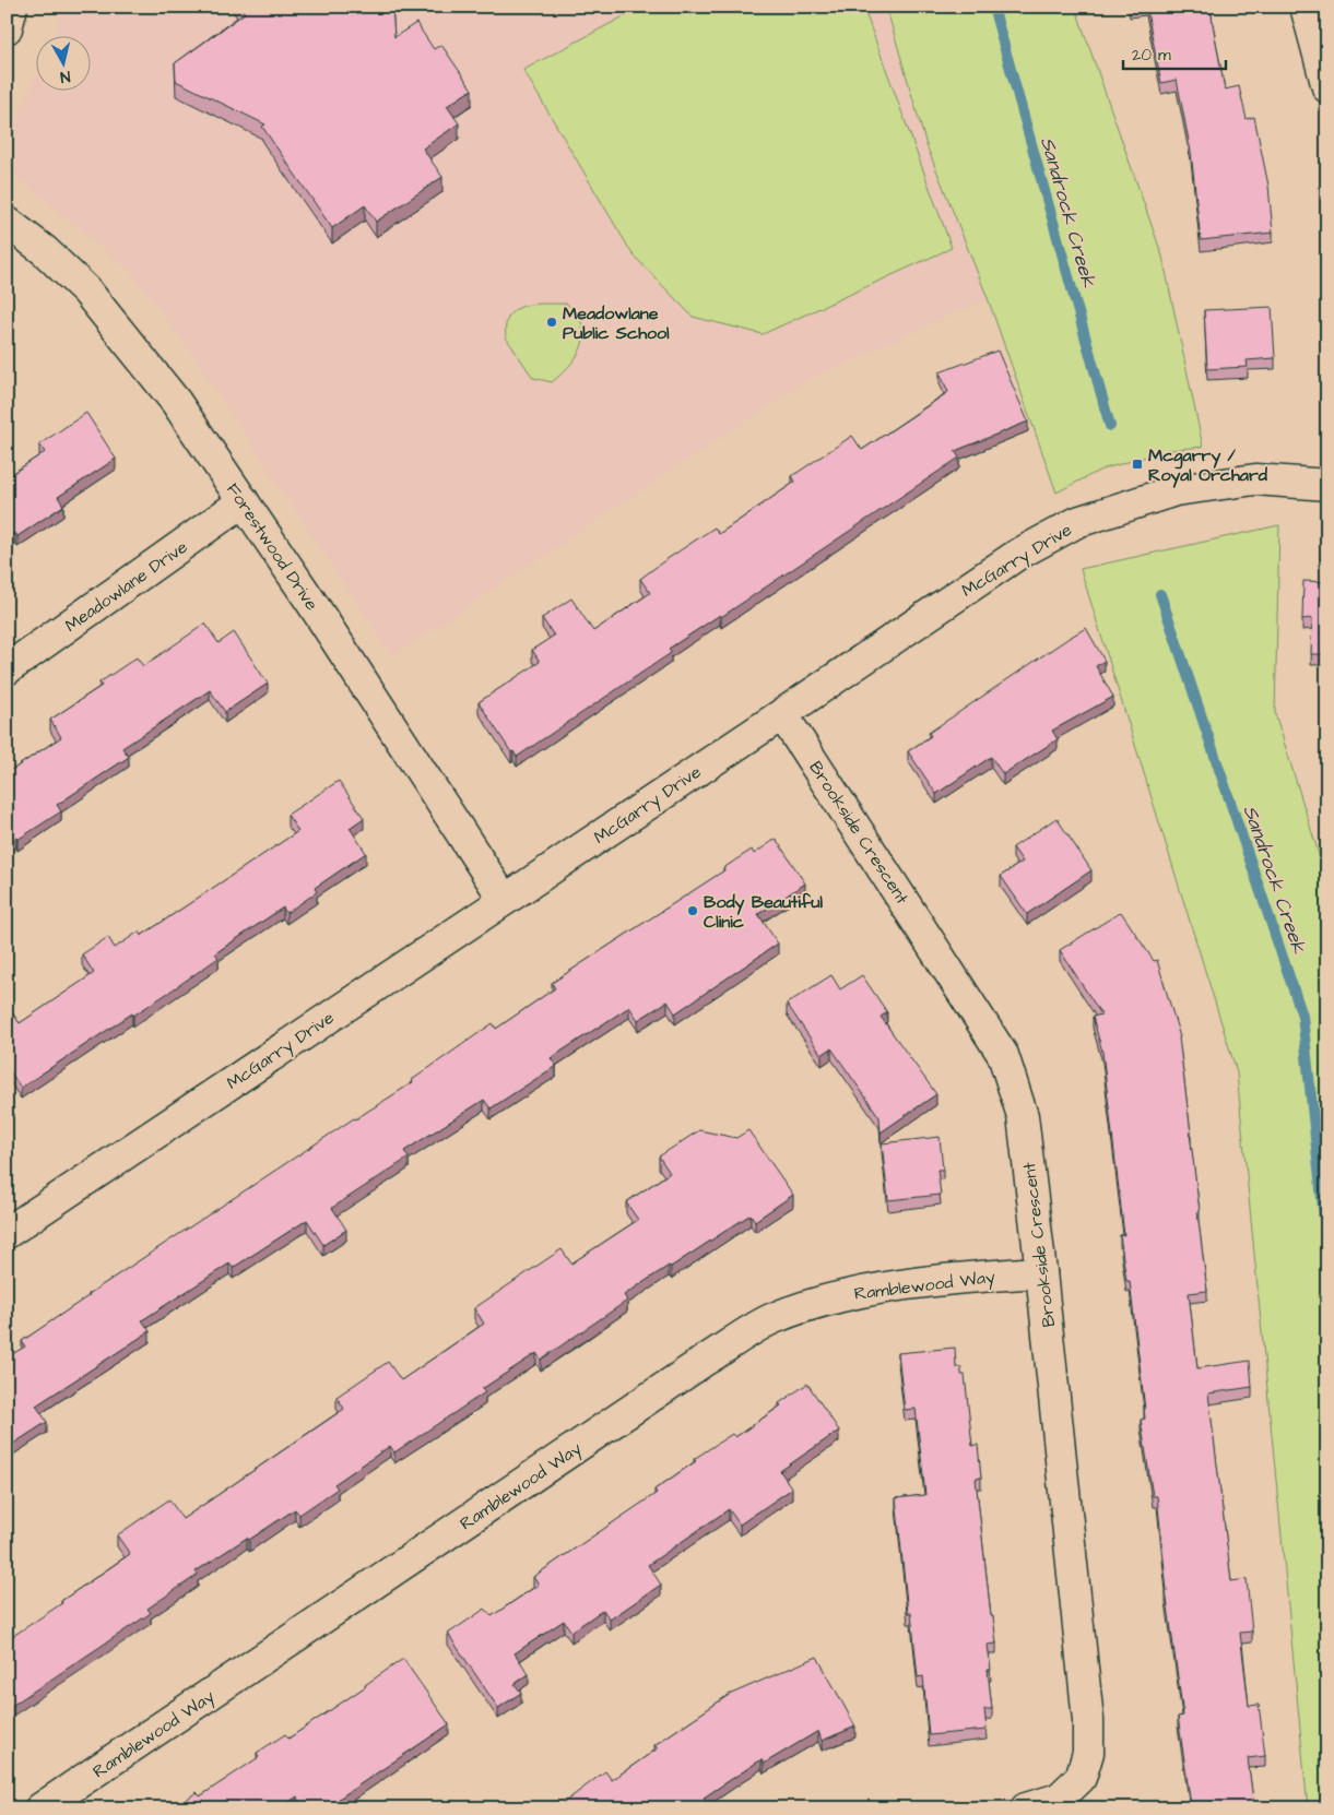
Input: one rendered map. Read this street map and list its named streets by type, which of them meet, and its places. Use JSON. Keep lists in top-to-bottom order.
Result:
{
  "streets": {
    "street": [
      "Forestwood Drive",
      "McGarry Drive",
      "Meadowlane Drive",
      "Brookside Crescent",
      "Ramblewood Way"
    ]
  },
  "crossings": [
    ["Forestwood Drive", "McGarry Drive"],
    ["Forestwood Drive", "Meadowlane Drive"],
    ["McGarry Drive", "Brookside Crescent"],
    ["Brookside Crescent", "Ramblewood Way"]
  ],
  "water": ["Sandrock Creek"],
  "places": {
    "other": ["Meadowlane Public School", "Body Beautiful Clinic"],
    "transit": ["Mcgarry / Royal Orchard"]
  },
  "scale_bar": "20 m",
  "north": "bottom"
}
